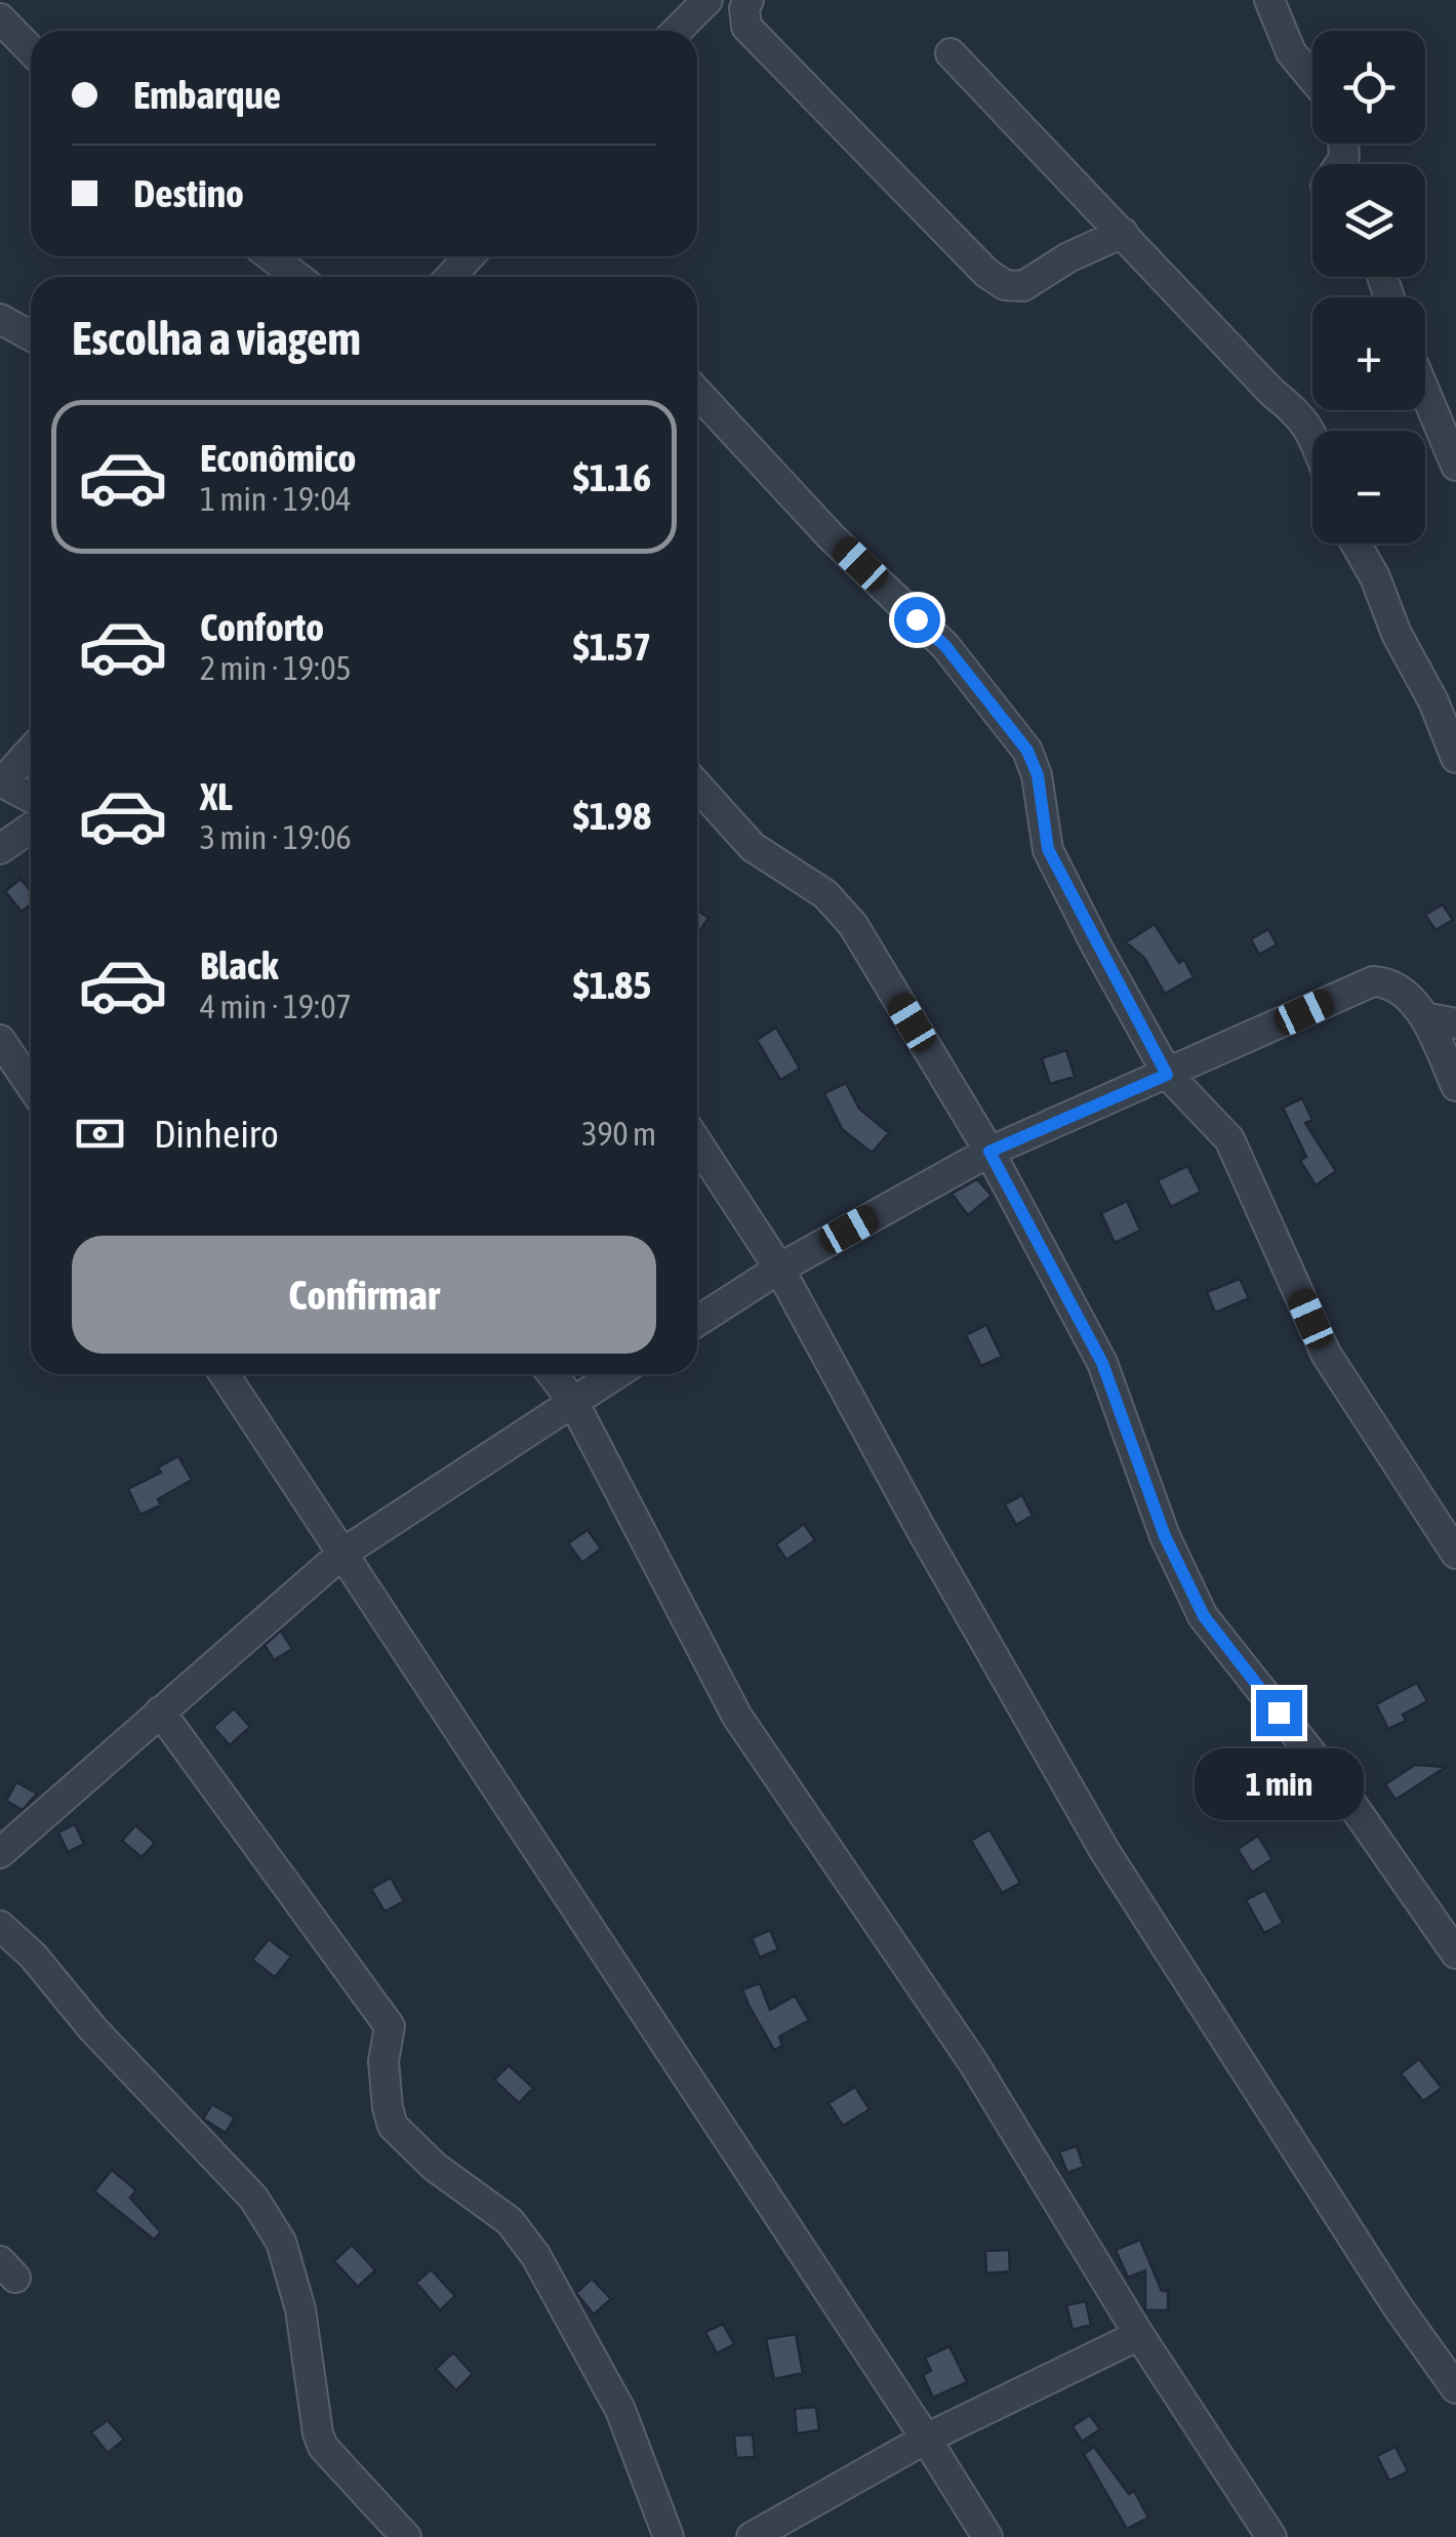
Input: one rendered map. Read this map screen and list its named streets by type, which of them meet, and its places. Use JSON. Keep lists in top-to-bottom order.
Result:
{
  "page": {
    "map_buttons": ["+", "−"],
    "banner": ["Embarque", "Destino"],
    "heading": "Escolha a viagem",
    "list": [
      {
        "name": "Econômico",
        "note": "1 min · 19:04",
        "value": "$1.16"
      },
      {
        "name": "Conforto",
        "note": "2 min · 19:05",
        "value": "$1.57"
      },
      {
        "name": "XL",
        "note": "3 min · 19:06",
        "value": "$1.98"
      },
      {
        "name": "Black",
        "note": "4 min · 19:07",
        "value": "$1.85"
      }
    ],
    "pay": ["Dinheiro", "390 m"],
    "buttons": "Confirmar",
    "bubble": "1 min"
  }
}
